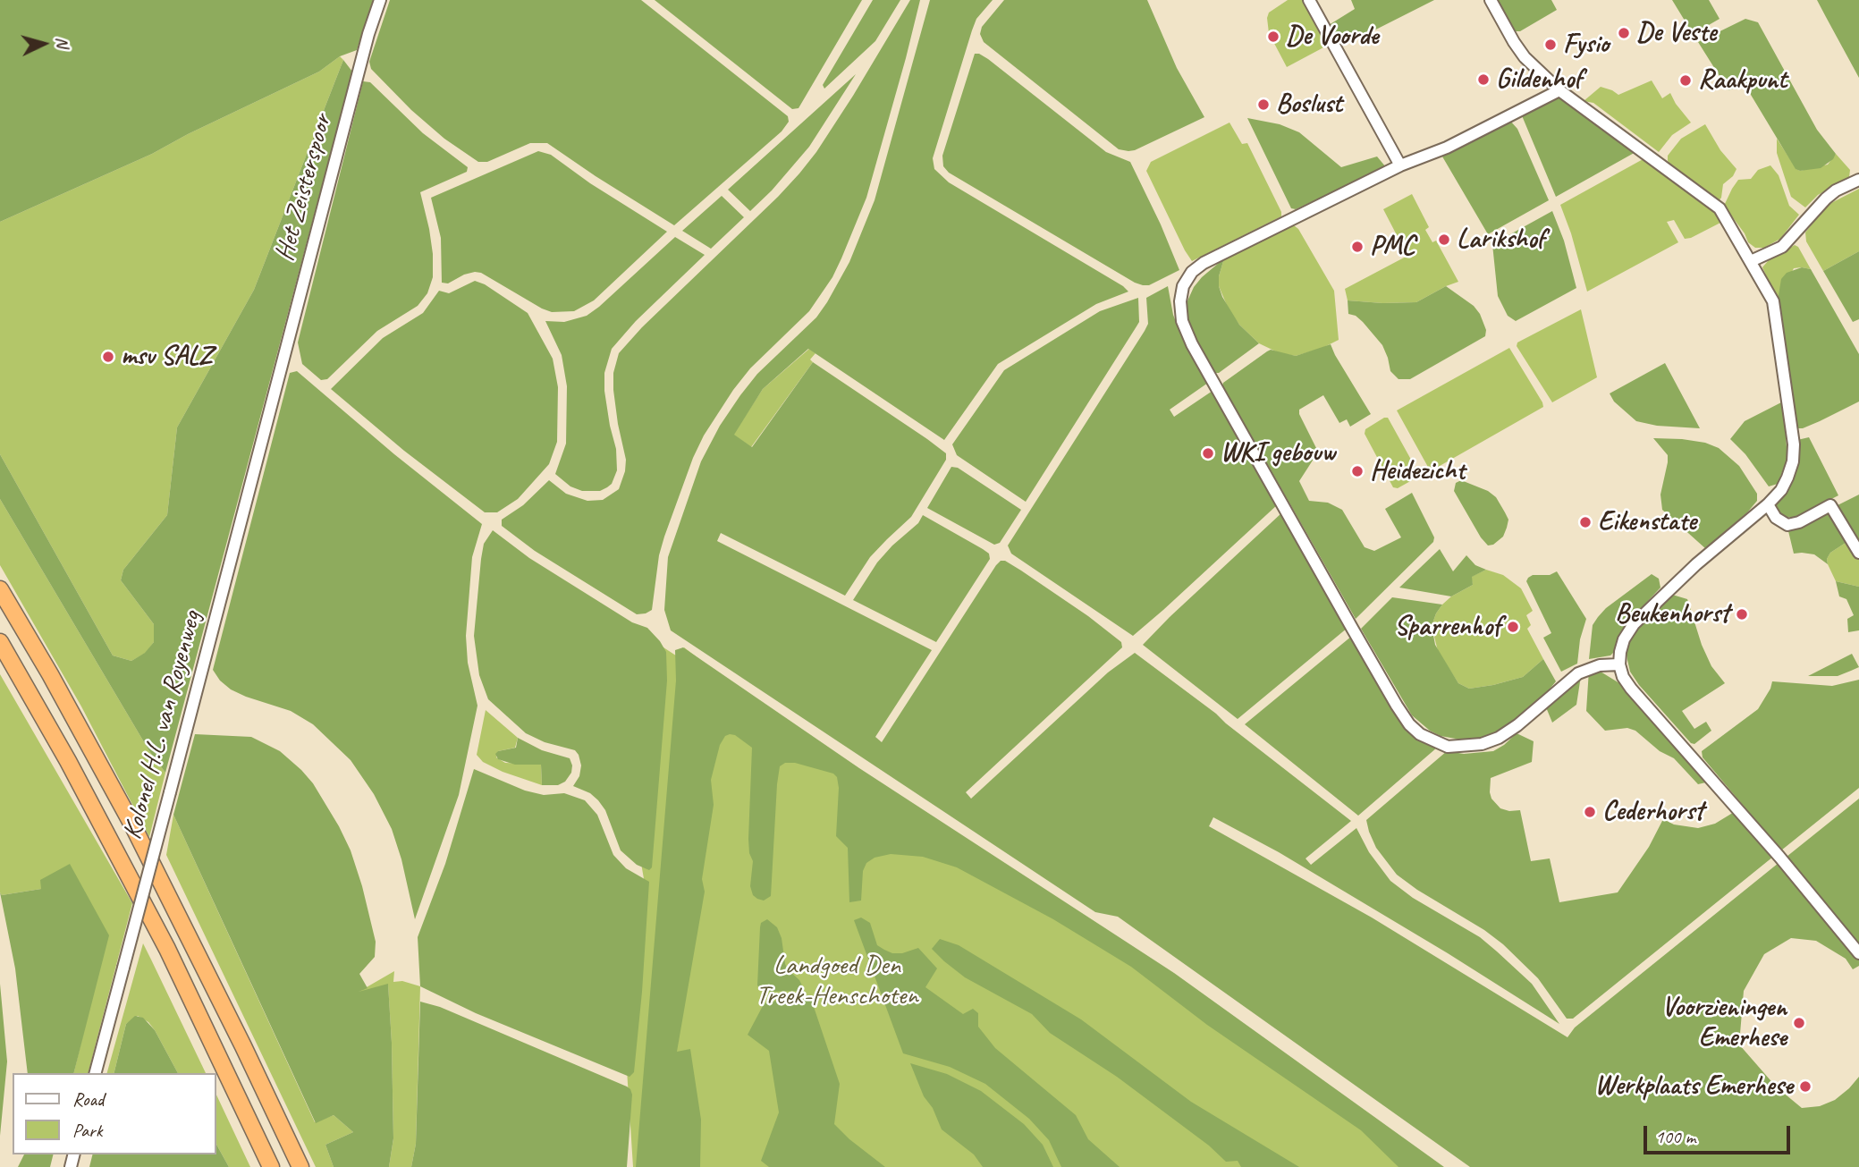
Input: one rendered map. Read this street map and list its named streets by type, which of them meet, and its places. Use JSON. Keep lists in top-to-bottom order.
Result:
{
  "streets": {
    "street": ["Het Zeisterspoor", "Kolonel H.L. van Royenweg"]
  },
  "crossings": [
    ["Het Zeisterspoor", "Kolonel H.L. van Royenweg"]
  ],
  "parks": ["Landgoed Den Treek-Henschoten"],
  "places": [
    "De Veste",
    "De Voorde",
    "Fysio",
    "Gildenhof",
    "Raakpunt",
    "Boslust",
    "Larikshof",
    "PMC",
    "msv SALZ",
    "WKI gebouw",
    "Heidezicht",
    "Eikenstate",
    "Beukenhorst",
    "Sparrenhof",
    "Cederhorst",
    "Voorzieningen Emerhese",
    "Werkplaats Emerhese"
  ],
  "legend": ["Road", "Park"],
  "scale_bar": "100 m",
  "north": "right"
}
